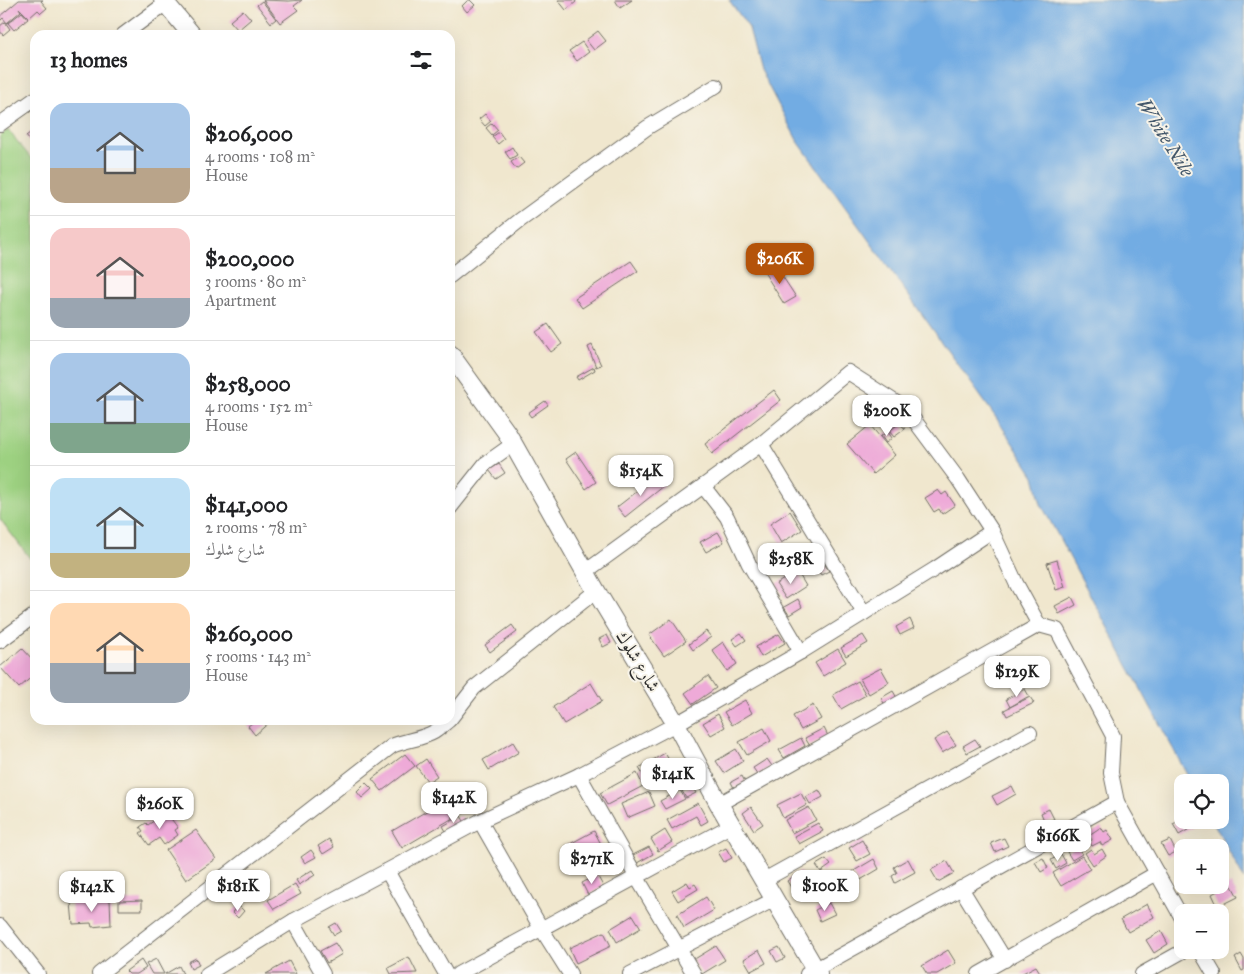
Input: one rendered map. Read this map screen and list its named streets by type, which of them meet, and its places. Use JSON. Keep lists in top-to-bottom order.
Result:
{
  "streets": {
    "street": ["شارع شلوك"]
  },
  "water": ["White Nile"],
  "page": {
    "heading": "13 homes",
    "list": [
      {
        "name": "$206,000",
        "note": "4 rooms · 108 m² · House"
      },
      {
        "name": "$200,000",
        "note": "3 rooms · 80 m² · Apartment"
      },
      {
        "name": "$258,000",
        "note": "4 rooms · 152 m² · House"
      },
      {
        "name": "$141,000",
        "note": "2 rooms · 78 m² · شارع شلوك"
      },
      {
        "name": "$260,000",
        "note": "5 rooms · 143 m² · House"
      }
    ],
    "price": [
      "$206K",
      "$200K",
      "$154K",
      "$258K",
      "$129K",
      "$141K",
      "$142K",
      "$260K",
      "$166K",
      "$271K",
      "$181K",
      "$100K",
      "$142K"
    ],
    "map_buttons": ["+", "−"]
  }
}
